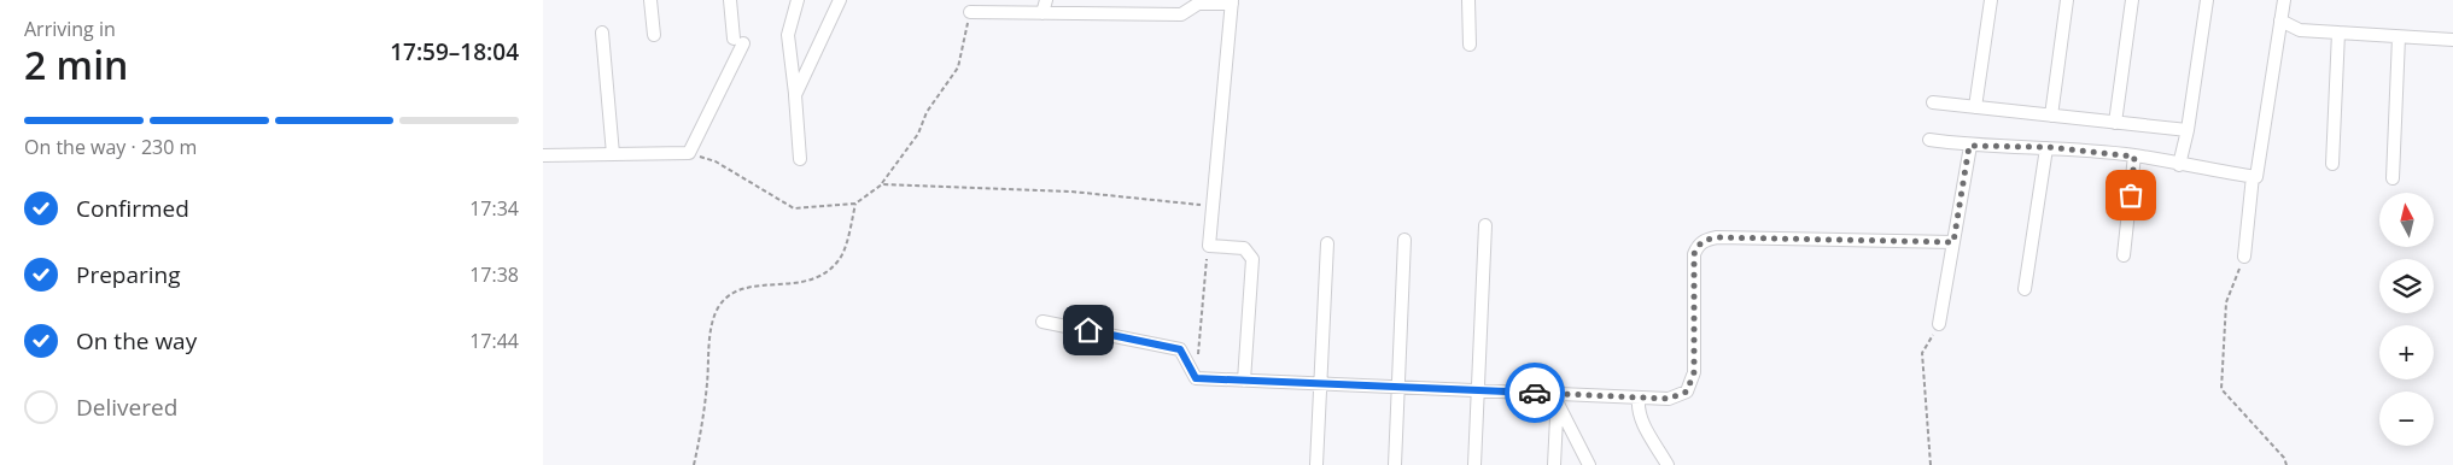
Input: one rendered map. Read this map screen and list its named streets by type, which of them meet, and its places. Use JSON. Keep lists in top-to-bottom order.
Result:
{
  "north": "top",
  "page": {
    "heading": ["2 min", "Arriving in", "17:59–18:04"],
    "bar": "On the way · 230 m",
    "list": [
      ["Confirmed", "17:34"],
      ["Preparing", "17:38"],
      ["On the way", "17:44"],
      "Delivered"
    ],
    "map_buttons": ["+", "−"]
  }
}
